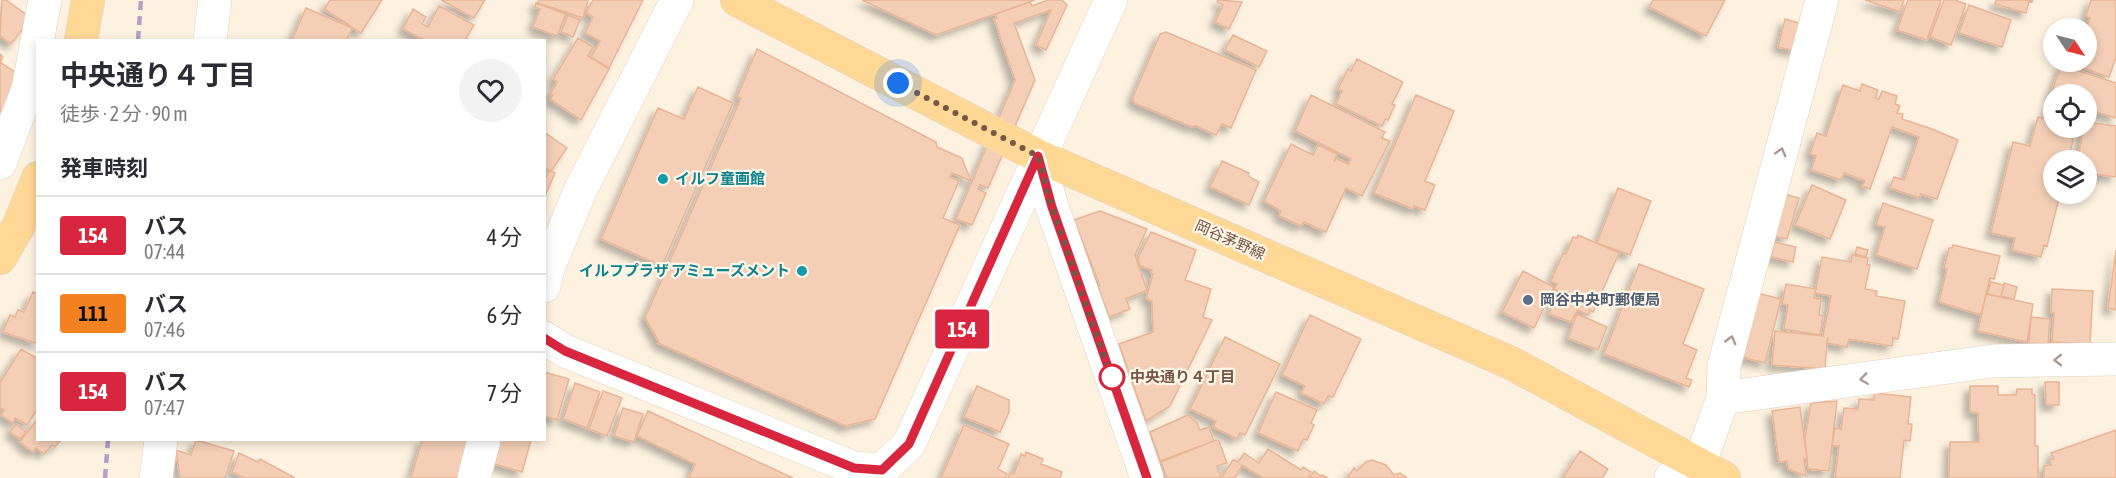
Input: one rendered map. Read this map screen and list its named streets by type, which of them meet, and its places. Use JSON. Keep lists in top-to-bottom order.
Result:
{
  "streets": {
    "main road": ["岡谷茅野線"]
  },
  "places": [
    "イルフ童画館",
    "イルフプラザ アミューズメント",
    "岡谷中央町郵便局",
    "中央通り４丁目"
  ],
  "lines": ["bus line 154"],
  "north": "bottom right",
  "page": {
    "on_map": "154",
    "heading": [
      ["中央通り４丁目", "徒歩 · 2 分 · 90 m"],
      "発車時刻"
    ],
    "list": [
      {
        "mark": "154",
        "name": "バス",
        "note": "07:44",
        "value": "4 分"
      },
      {
        "mark": "111",
        "name": "バス",
        "note": "07:46",
        "value": "6 分"
      },
      {
        "mark": "154",
        "name": "バス",
        "note": "07:47",
        "value": "7 分"
      }
    ]
  }
}
